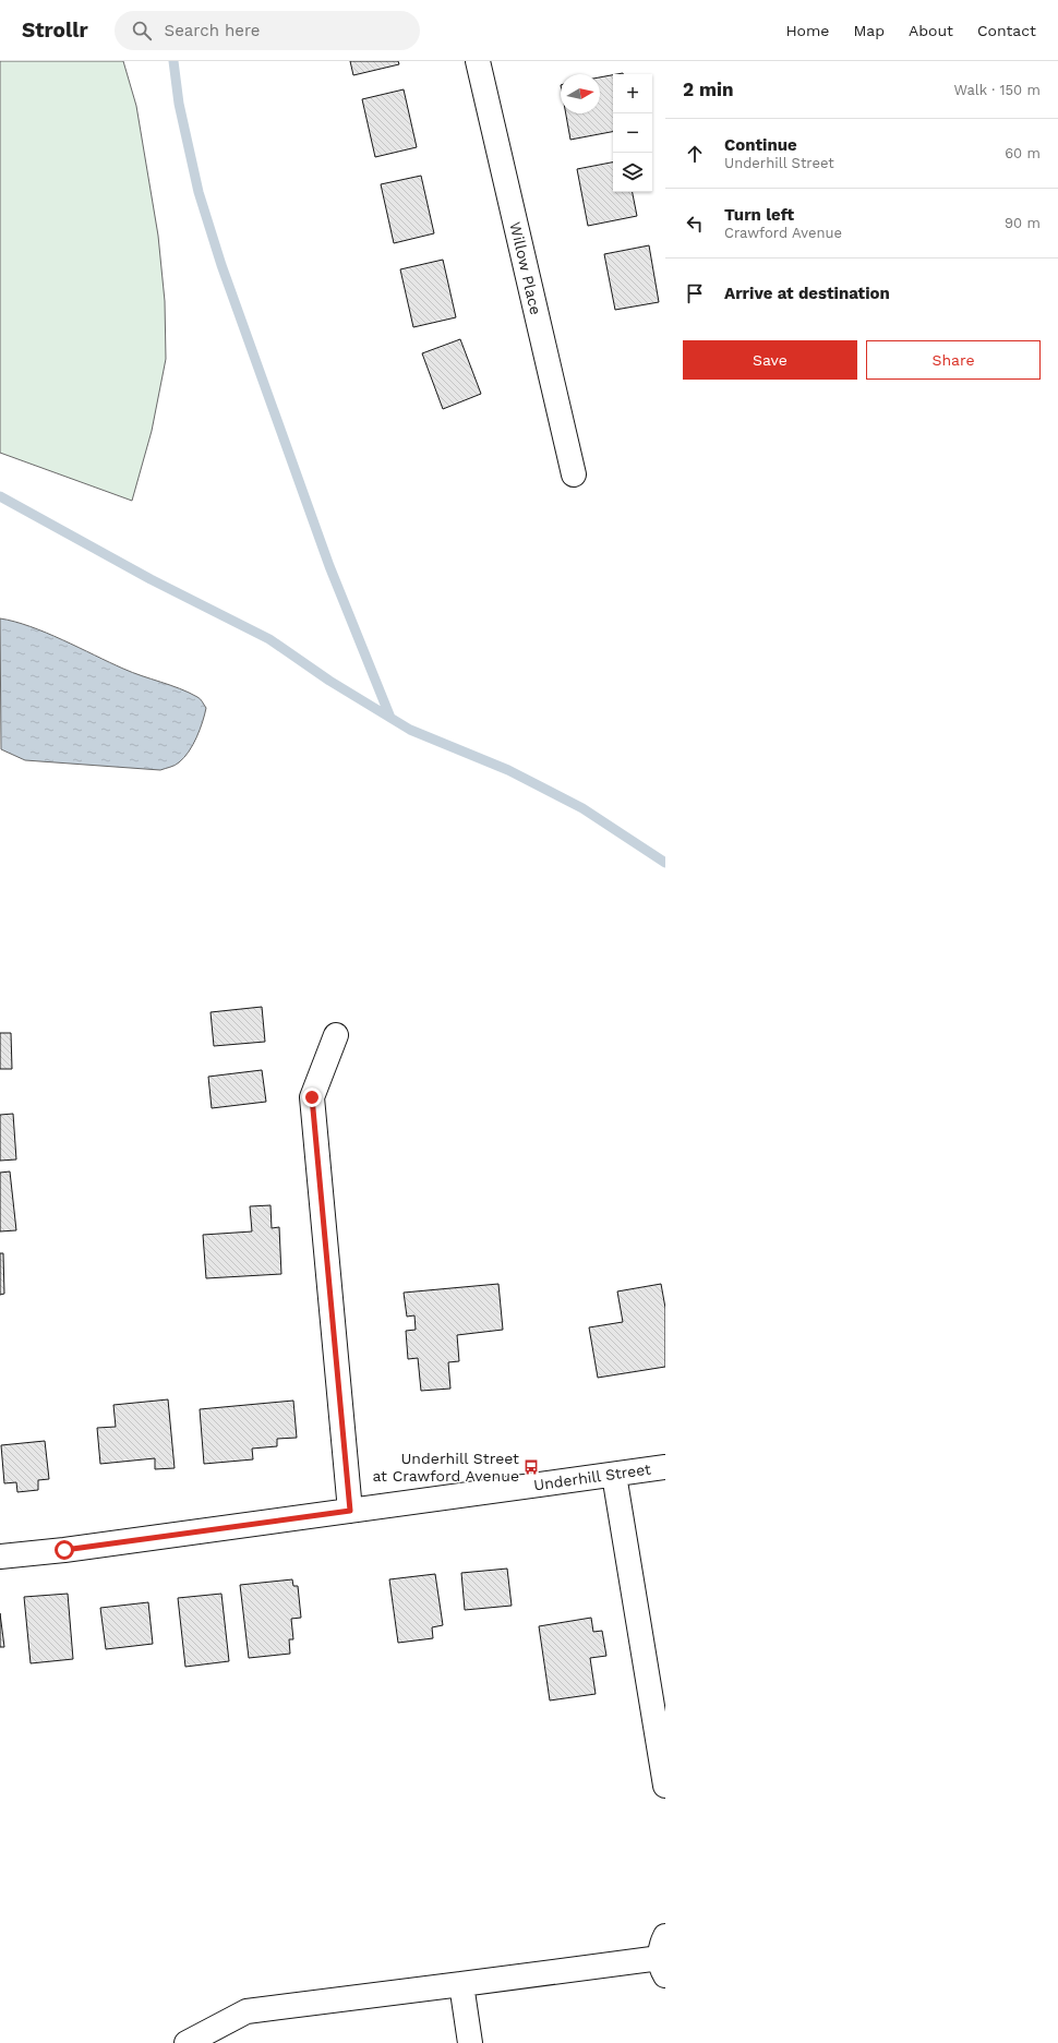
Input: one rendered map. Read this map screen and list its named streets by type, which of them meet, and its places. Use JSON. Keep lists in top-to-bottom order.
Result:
{
  "streets": {
    "street": ["Willow Place", "Underhill Street"]
  },
  "places": {
    "bus stop": ["Underhill Street at Crawford Avenue"]
  },
  "north": "right",
  "page": {
    "header": "Strollr",
    "search": "Search here",
    "nav": [
      "Home",
      "Map",
      "About",
      "Contact"
    ],
    "heading": ["2 min", "Walk · 150 m"],
    "map_buttons": ["+", "−"],
    "list": [
      ["Continue", "Underhill Street", "60 m"],
      ["Turn left", "Crawford Avenue", "90 m"],
      "Arrive at destination"
    ],
    "buttons": ["Save", "Share"]
  }
}
